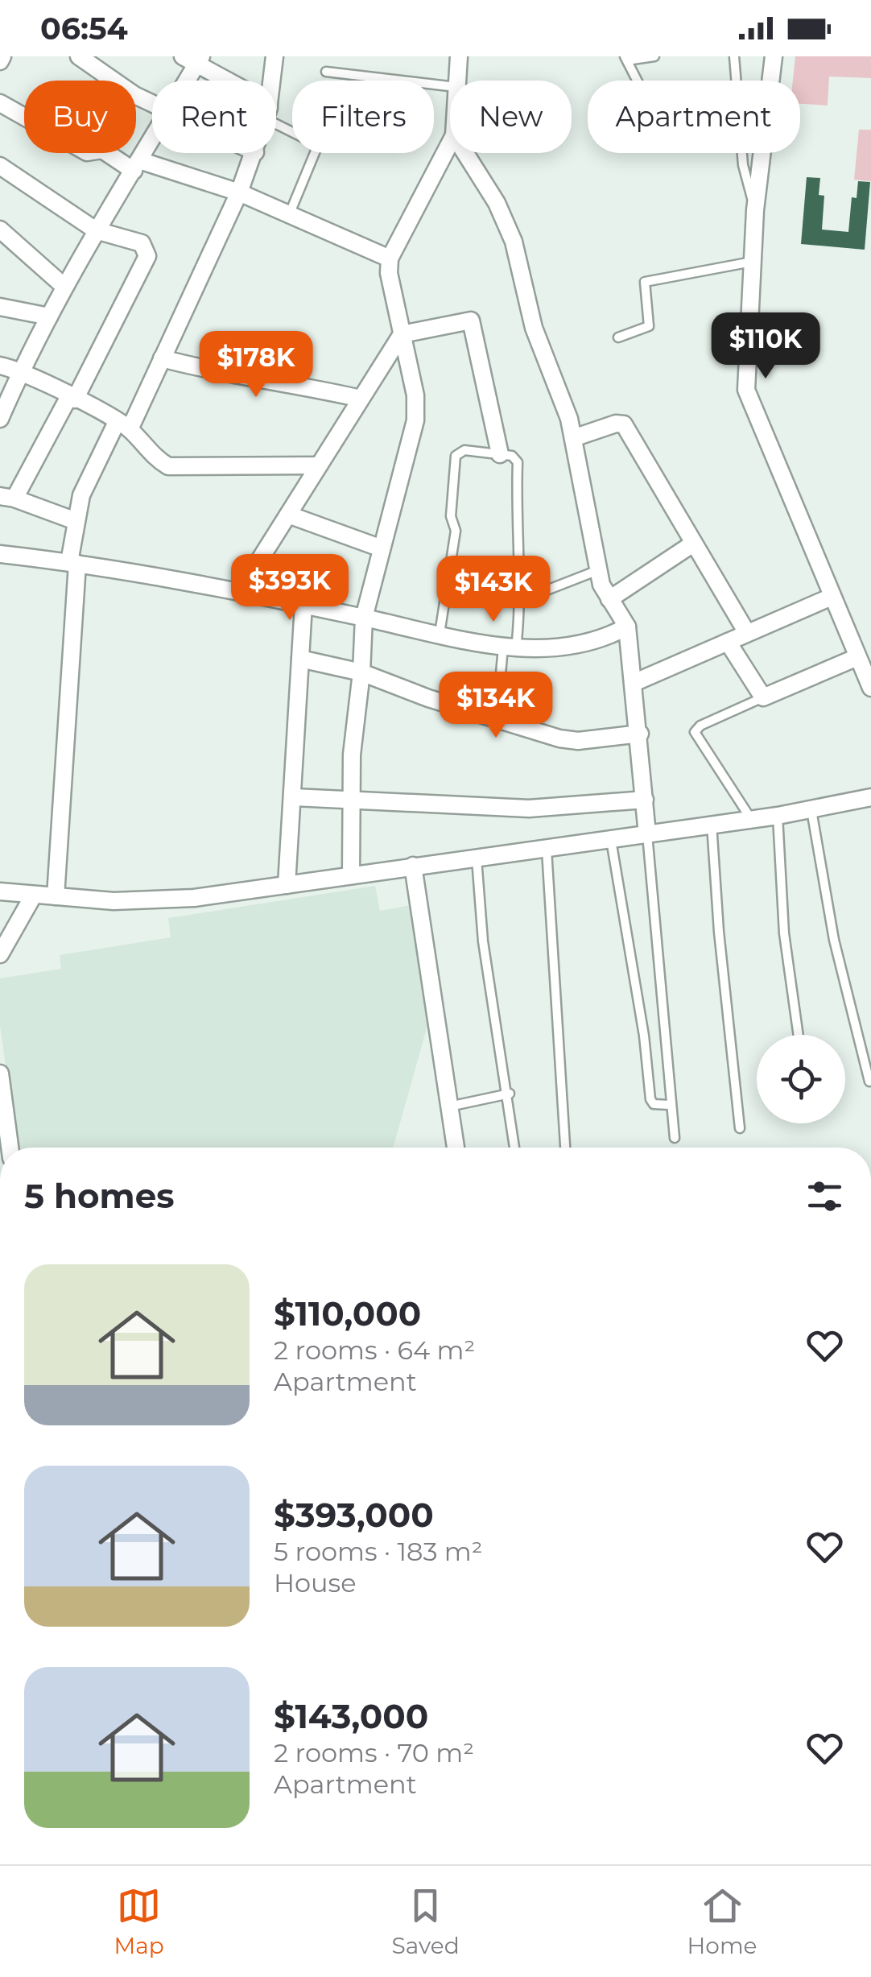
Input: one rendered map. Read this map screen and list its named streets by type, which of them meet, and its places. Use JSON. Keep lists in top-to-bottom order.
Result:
{
  "page": {
    "status": "06:54",
    "chip": [
      "Buy",
      "Rent",
      "Filters",
      "New",
      "Apartment"
    ],
    "price": [
      "$110K",
      "$178K",
      "$393K",
      "$143K",
      "$134K"
    ],
    "heading": "5 homes",
    "list": [
      {
        "name": "$110,000",
        "note": "2 rooms · 64 m² · Apartment"
      },
      {
        "name": "$393,000",
        "note": "5 rooms · 183 m² · House"
      },
      {
        "name": "$143,000",
        "note": "2 rooms · 70 m² · Apartment"
      }
    ],
    "tabs": ["Map", "Saved", "Home"]
  }
}
